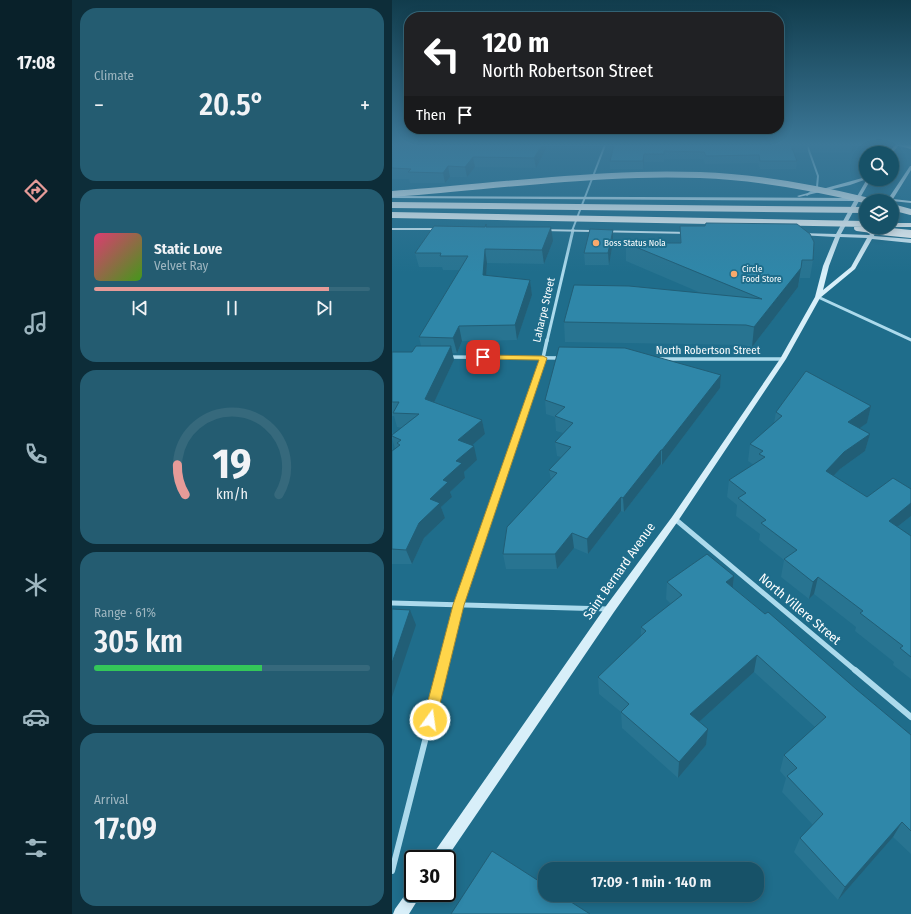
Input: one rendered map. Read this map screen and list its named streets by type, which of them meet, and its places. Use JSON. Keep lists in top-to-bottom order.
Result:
{
  "streets": {
    "street": [
      "Laharpe Street",
      "North Robertson Street",
      "Saint Bernard Avenue",
      "North Villere Street"
    ]
  },
  "crossings": [
    ["North Robertson Street", "Saint Bernard Avenue"],
    ["Saint Bernard Avenue", "North Villere Street"]
  ],
  "places": ["Boss Status Nola", "Circle Food Store"],
  "page": {
    "tabs": "17:08",
    "tile": [
      "Climate",
      ["Range · 61%", "305 km"],
      ["Arrival", "17:09"]
    ],
    "turn": ["120 m", "North Robertson Street"],
    "heat": ["−", "20.5°", "+"],
    "then": "Then",
    "song": ["Static Love", "Velvet Ray"],
    "limit": "30",
    "trip": "17:09 · 1 min · 140 m",
    "gauge": ["19", "km/h"]
  }
}
